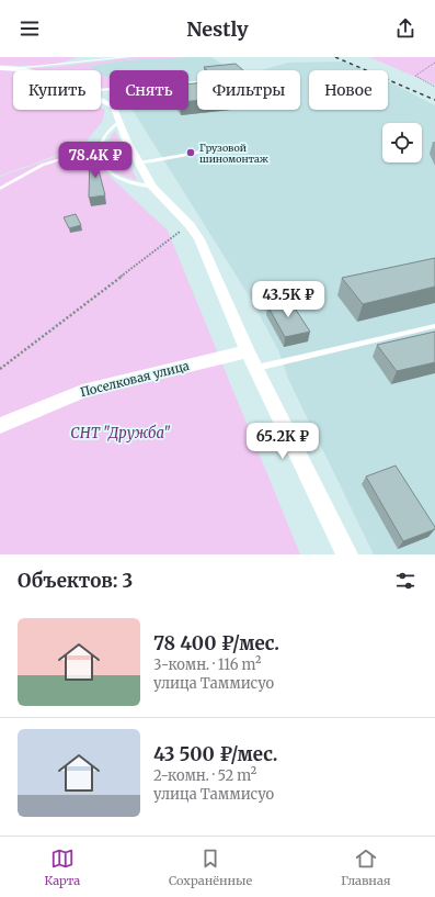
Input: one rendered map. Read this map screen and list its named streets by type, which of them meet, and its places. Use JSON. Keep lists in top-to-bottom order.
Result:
{
  "streets": {
    "street": ["Поселковая улица"]
  },
  "parks": ["СНТ \"Дружба\""],
  "places": ["Грузовой шиномонтаж"],
  "page": {
    "header": "Nestly",
    "chip": [
      "Купить",
      "Снять",
      "Фильтры",
      "Новое"
    ],
    "price": ["78.4K ₽", "43.5K ₽", "65.2K ₽"],
    "heading": "Объектов: 3",
    "list": [
      {
        "name": "78 400 ₽/мес.",
        "note": "3-комн. · 116 m² · улица Таммисуо"
      },
      {
        "name": "43 500 ₽/мес.",
        "note": "2-комн. · 52 m² · улица Таммисуо"
      }
    ],
    "tabs": ["Карта", "Сохранённые", "Главная"]
  }
}
